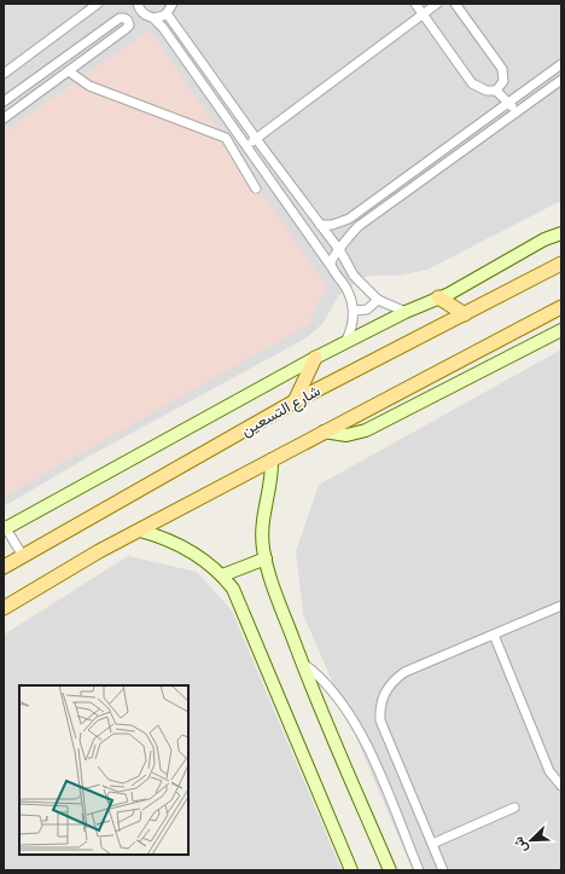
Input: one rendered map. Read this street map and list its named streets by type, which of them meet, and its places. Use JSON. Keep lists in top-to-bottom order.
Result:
{
  "streets": {
    "main road": ["شارع التسعين"]
  },
  "north": "bottom left"
}
